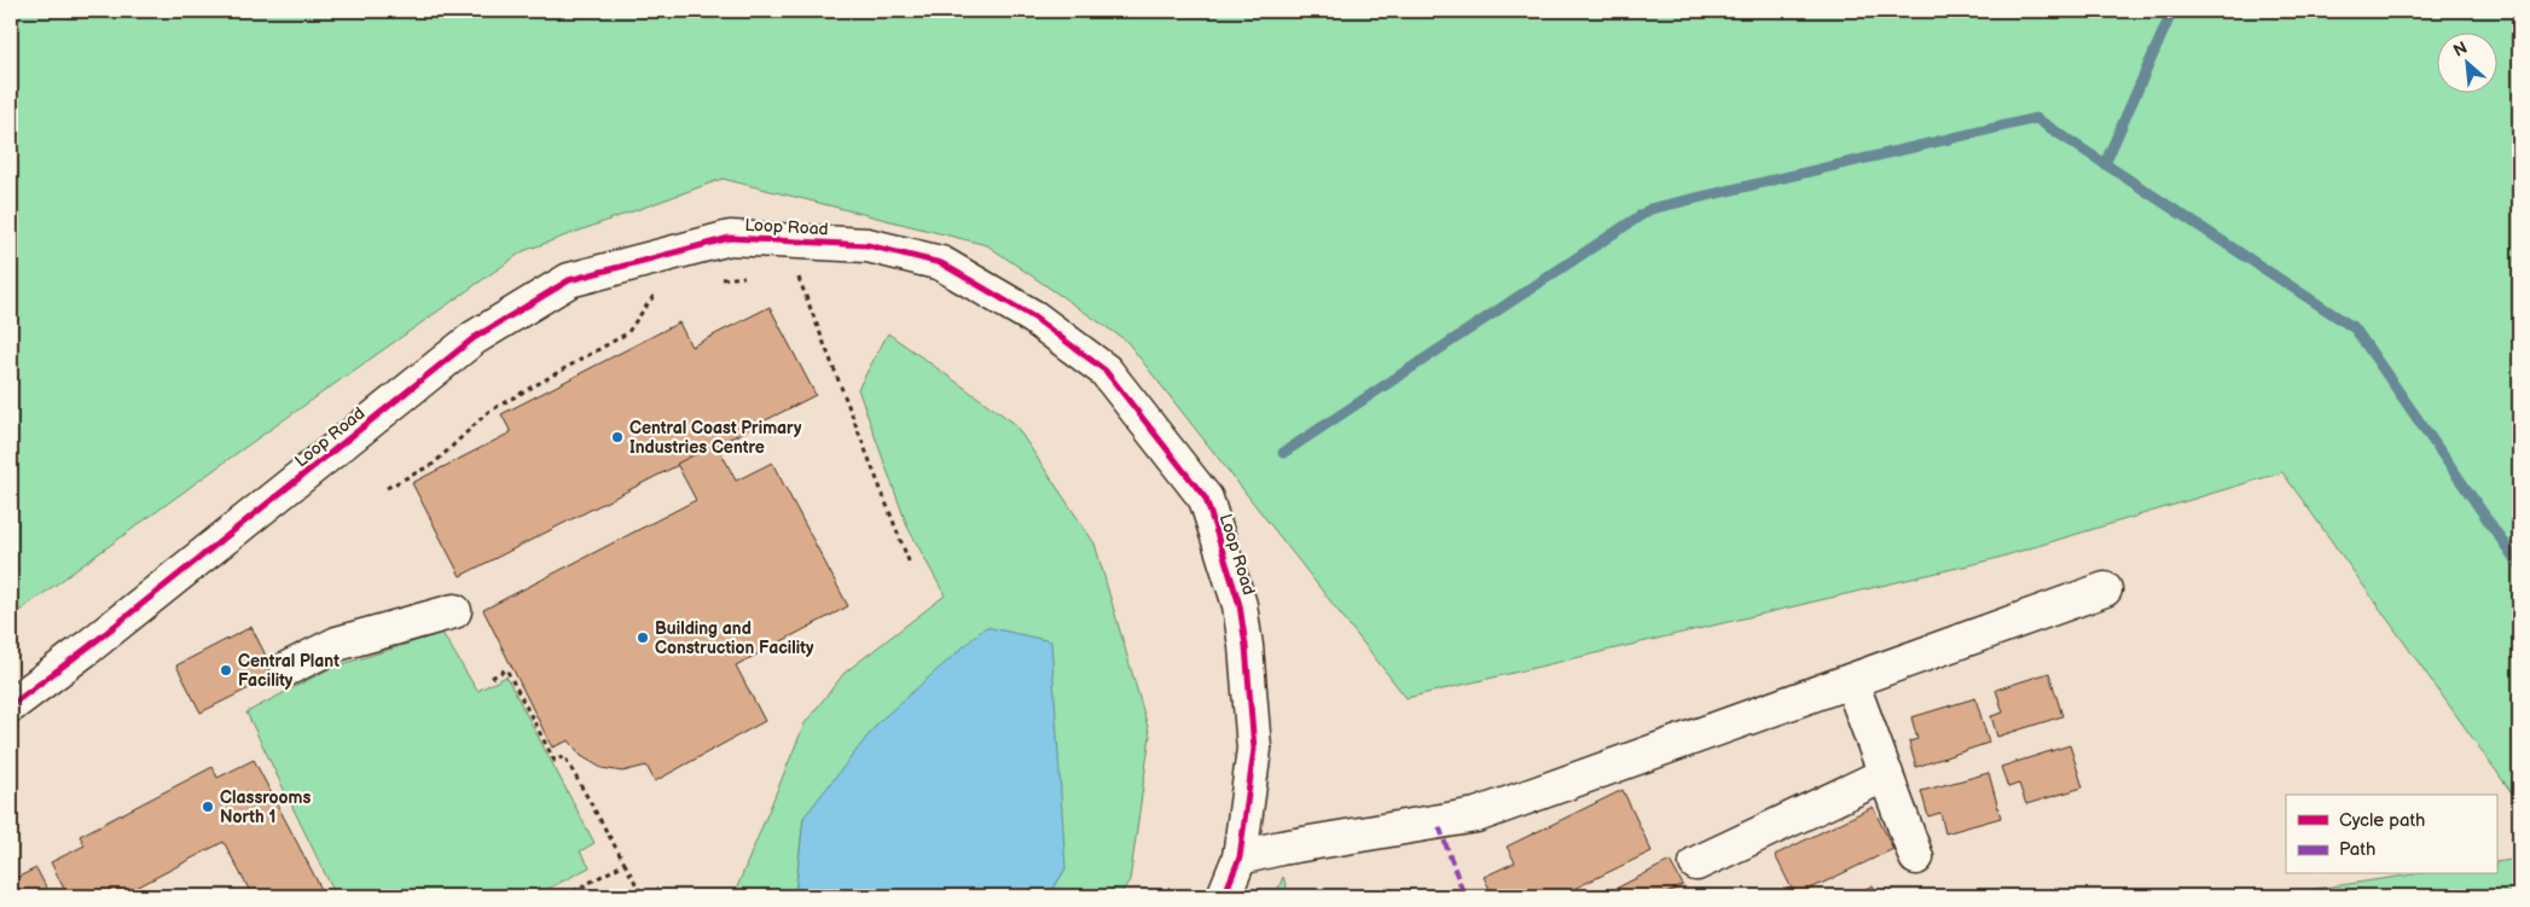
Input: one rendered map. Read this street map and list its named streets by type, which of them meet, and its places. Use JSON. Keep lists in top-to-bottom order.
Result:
{
  "streets": {
    "street": ["Loop Road"]
  },
  "places": [
    "Central Coast Primary Industries Centre",
    "Building and Construction Facility",
    "Central Plant Facility",
    "Classrooms North 1"
  ],
  "legend": ["Cycle path", "Path"],
  "north": "top left"
}
